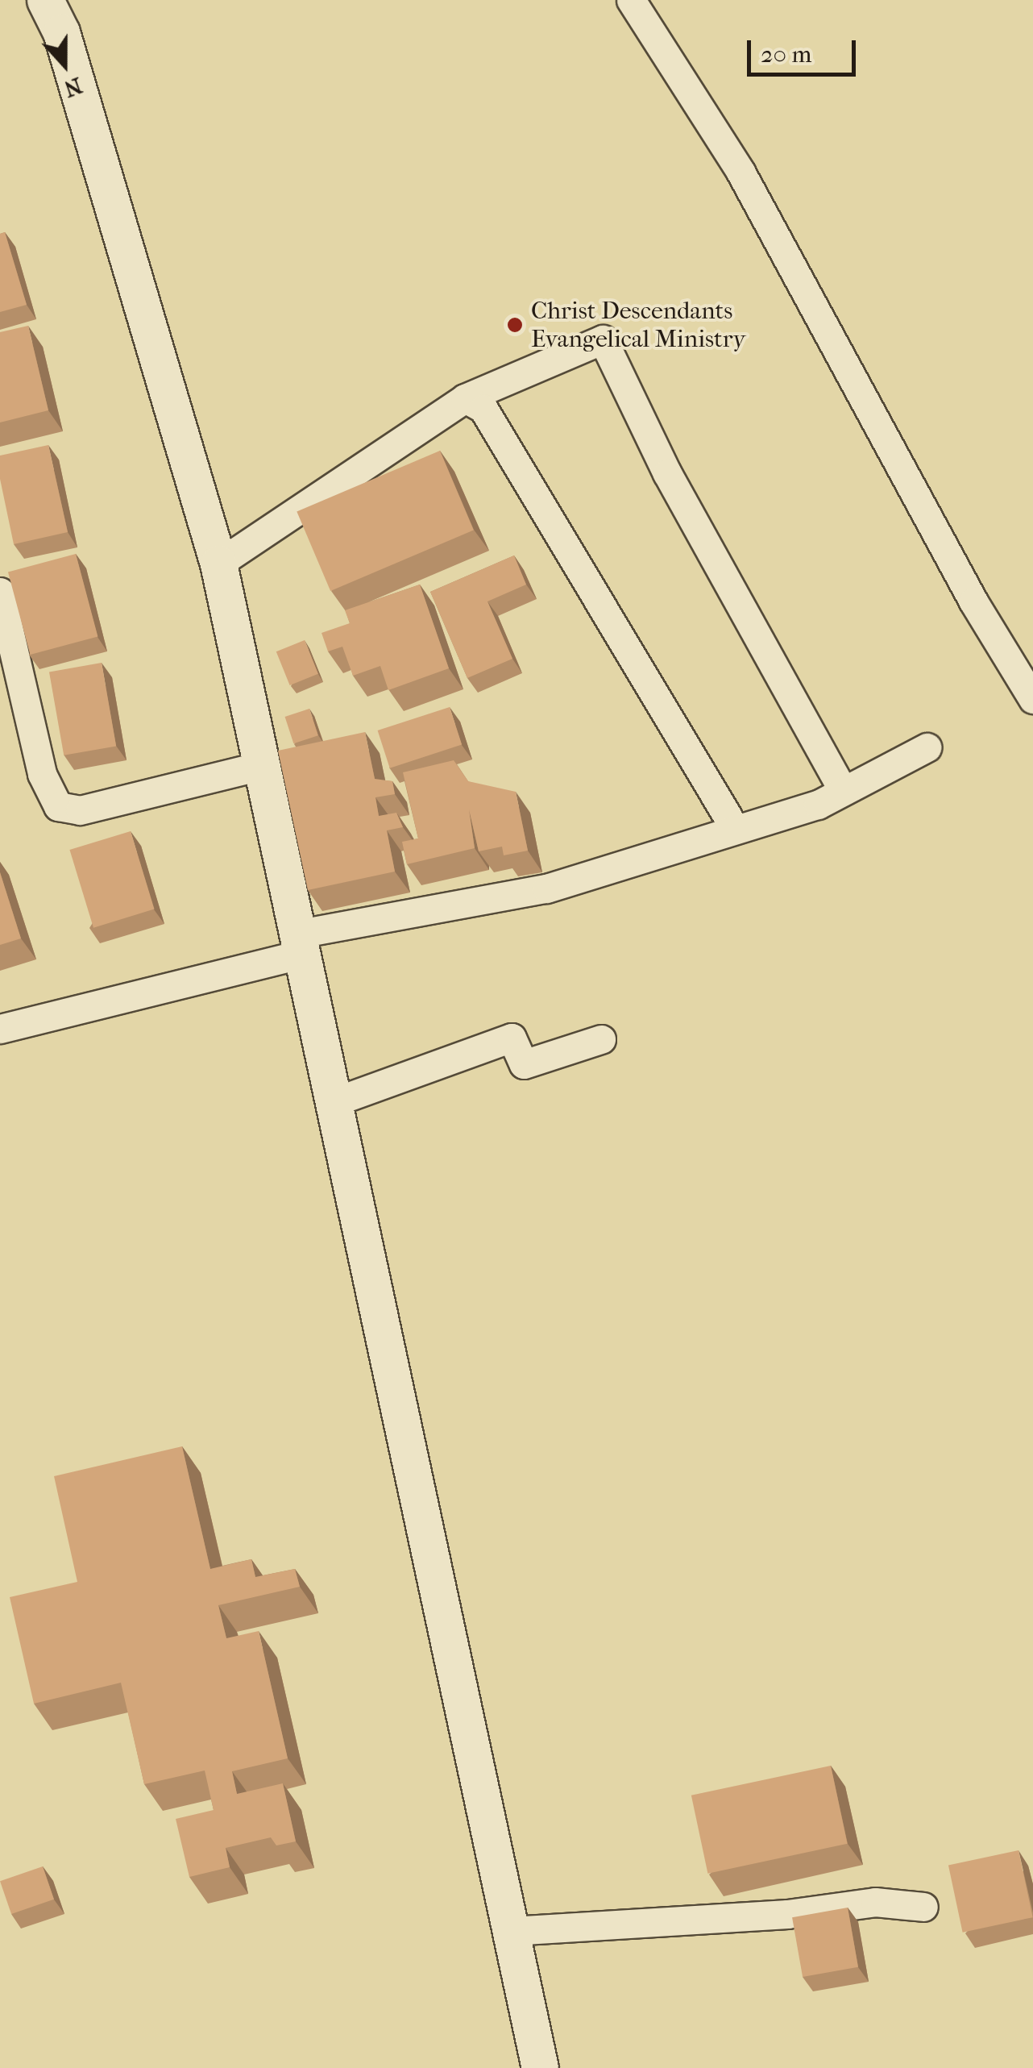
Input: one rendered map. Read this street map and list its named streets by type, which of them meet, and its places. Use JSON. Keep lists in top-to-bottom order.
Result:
{
  "places": ["Christ Descendants Evangelical Ministry"],
  "scale_bar": "20 m",
  "north": "bottom"
}
